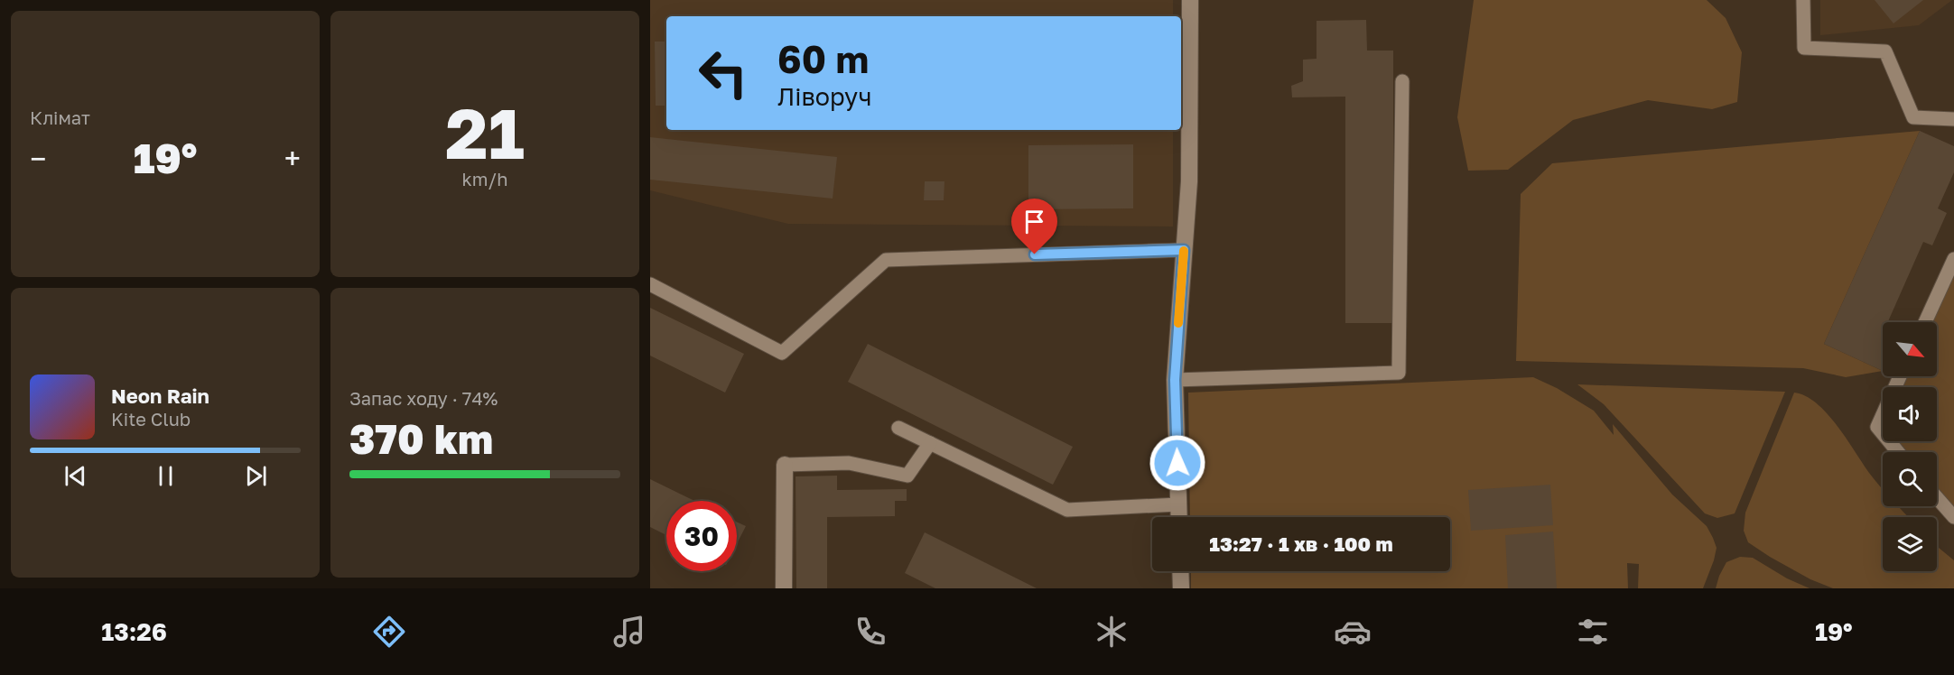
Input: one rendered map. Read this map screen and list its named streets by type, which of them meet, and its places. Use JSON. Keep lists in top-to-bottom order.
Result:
{
  "north": "bottom right",
  "page": {
    "tile": [
      "Клімат",
      ["21", "km/h"],
      ["Запас ходу · 74%", "370 km"]
    ],
    "turn": ["60 m", "Ліворуч"],
    "heat": ["−", "19°", "+"],
    "song": ["Neon Rain", "Kite Club"],
    "limit": "30",
    "trip": "13:27 · 1 хв · 100 m",
    "tabs": ["13:26", "19°"]
  }
}
